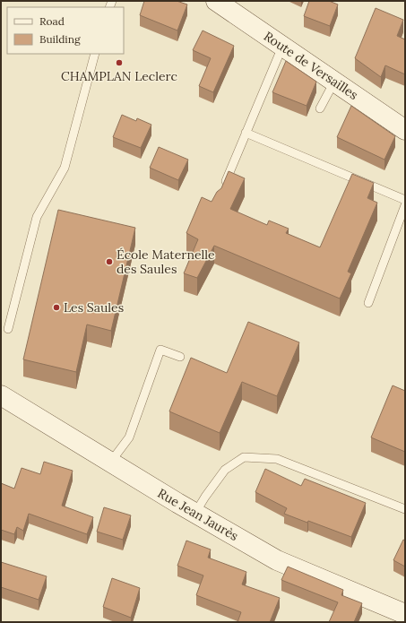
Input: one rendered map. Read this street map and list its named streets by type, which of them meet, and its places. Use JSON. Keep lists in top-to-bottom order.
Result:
{
  "streets": {
    "main road": ["Route de Versailles", "Rue Jean Jaurès"]
  },
  "places": ["CHAMPLAN Leclerc", "École Maternelle des Saules", "Les Saules"],
  "legend": ["Road", "Building"]
}
